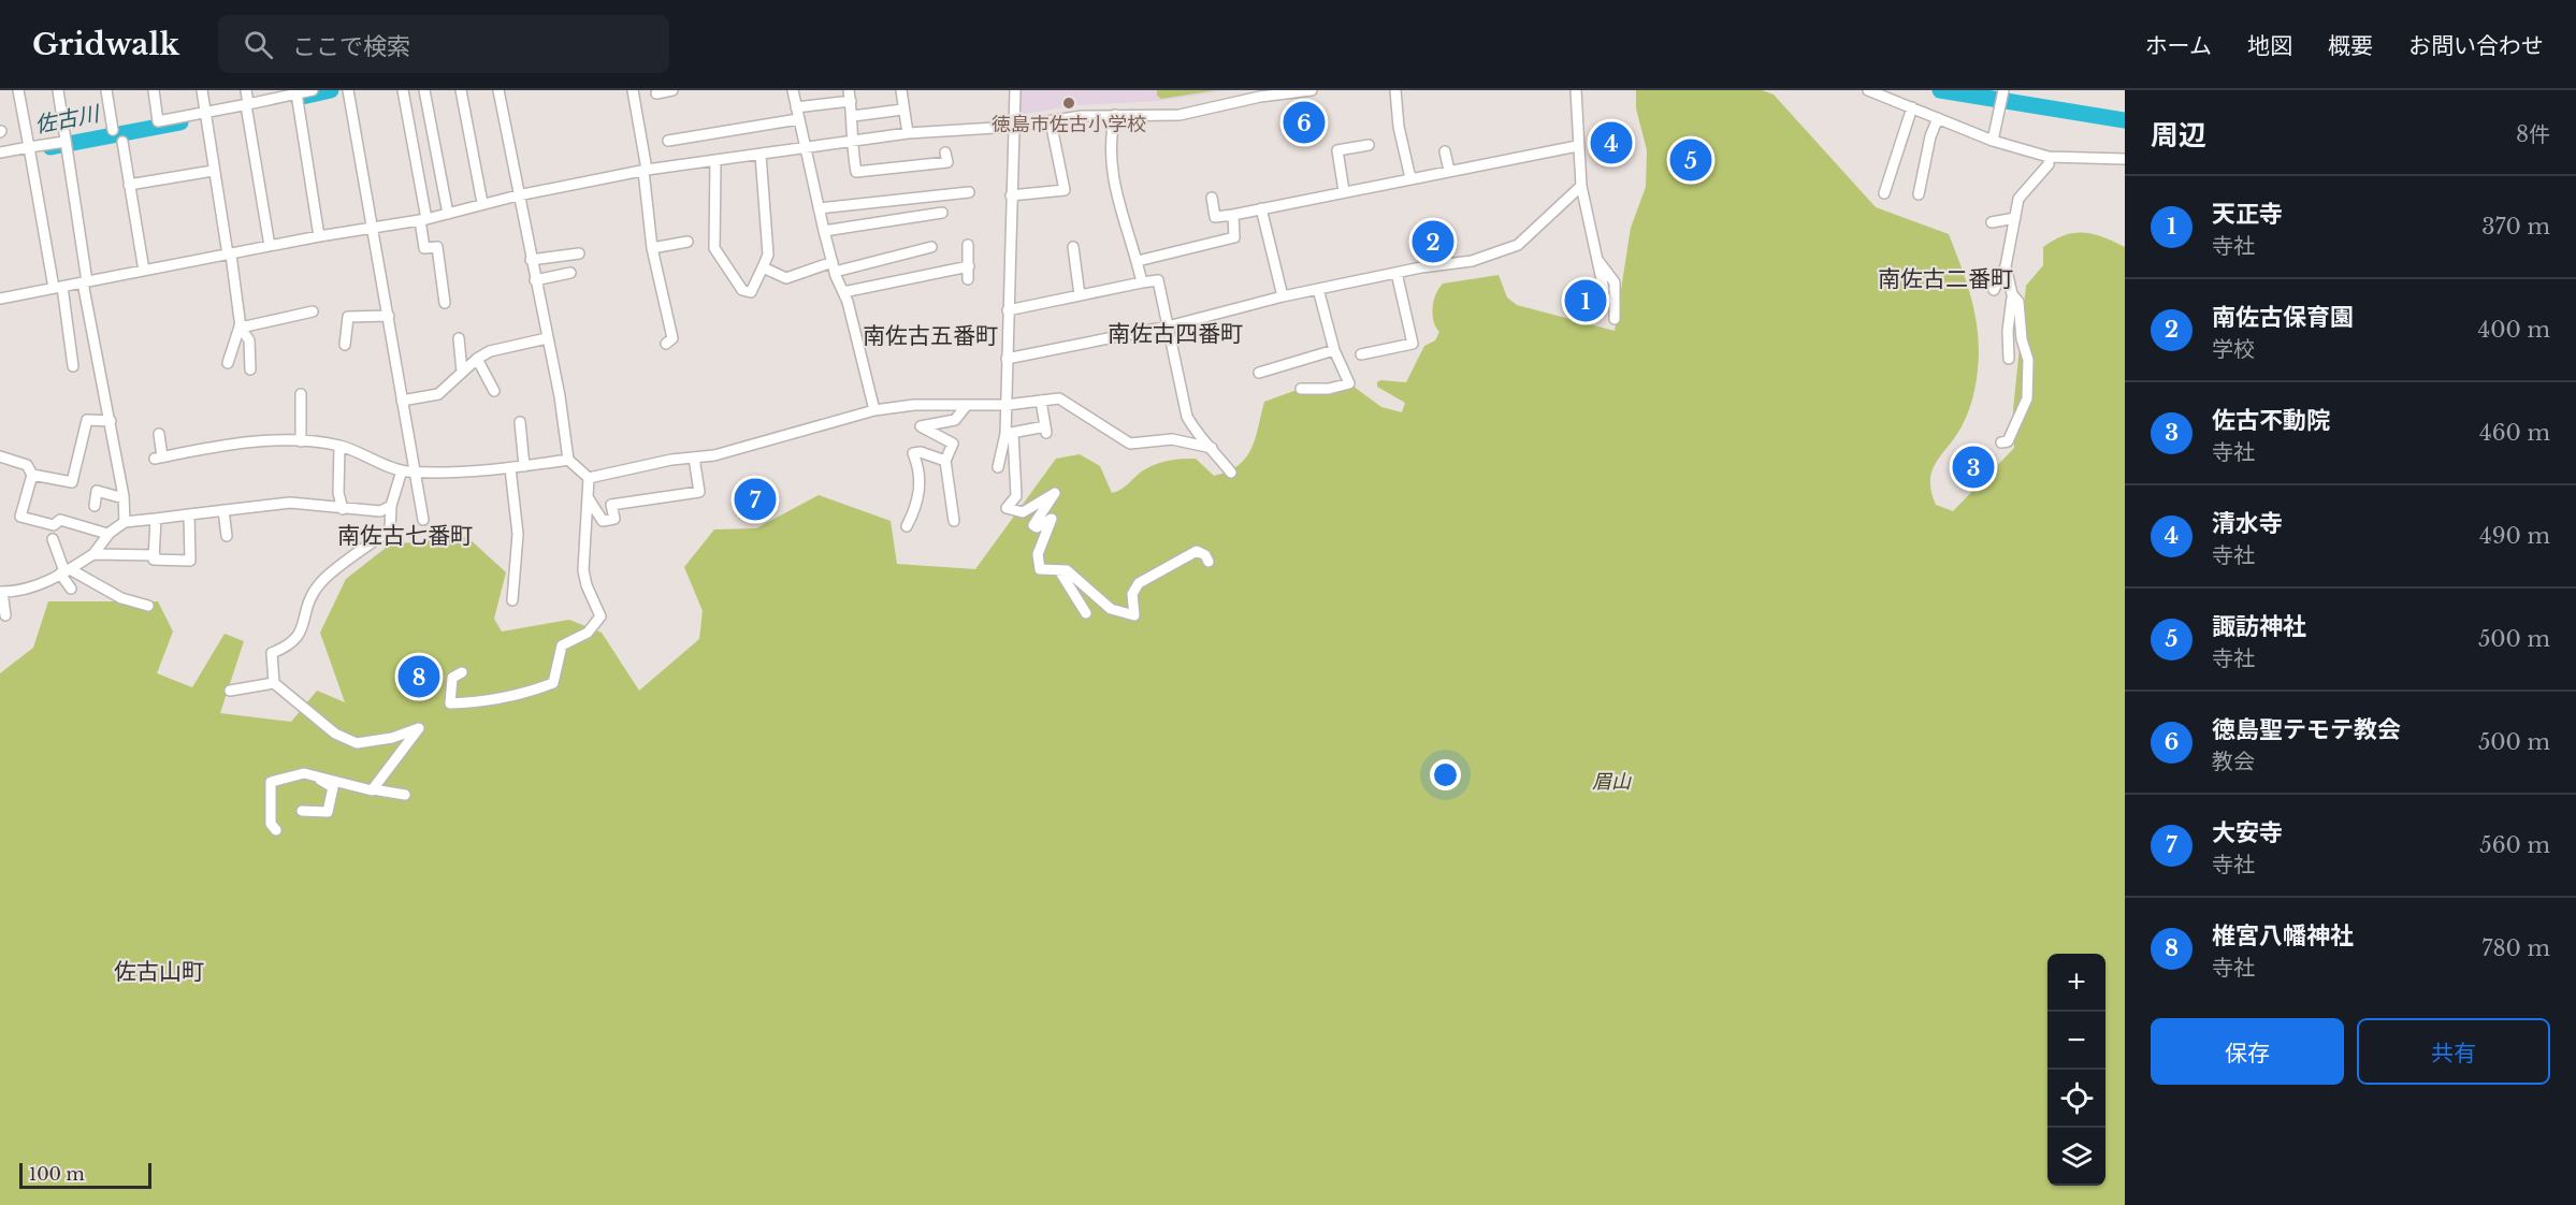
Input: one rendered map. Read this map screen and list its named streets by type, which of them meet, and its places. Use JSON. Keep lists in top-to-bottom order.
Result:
{
  "districts": [
    "南佐古二番町",
    "南佐古四番町",
    "南佐古五番町",
    "南佐古七番町",
    "佐古山町"
  ],
  "water": ["佐古川"],
  "parks": ["眉山"],
  "places": ["徳島市佐古小学校"],
  "scale_bar": "100 m",
  "page": {
    "header": "Gridwalk",
    "search": "ここで検索",
    "nav": [
      "ホーム",
      "地図",
      "概要",
      "お問い合わせ"
    ],
    "heading": ["周辺", "8件"],
    "pins": [
      "6",
      "4",
      "5",
      "2",
      "1",
      "3",
      "7",
      "8"
    ],
    "list": [
      {
        "mark": "1",
        "name": "天正寺",
        "note": "寺社",
        "value": "370 m"
      },
      {
        "mark": "2",
        "name": "南佐古保育園",
        "note": "学校",
        "value": "400 m"
      },
      {
        "mark": "3",
        "name": "佐古不動院",
        "note": "寺社",
        "value": "460 m"
      },
      {
        "mark": "4",
        "name": "清水寺",
        "note": "寺社",
        "value": "490 m"
      },
      {
        "mark": "5",
        "name": "諏訪神社",
        "note": "寺社",
        "value": "500 m"
      },
      {
        "mark": "6",
        "name": "徳島聖テモテ教会",
        "note": "教会",
        "value": "500 m"
      },
      {
        "mark": "7",
        "name": "大安寺",
        "note": "寺社",
        "value": "560 m"
      },
      {
        "mark": "8",
        "name": "椎宮八幡神社",
        "note": "寺社",
        "value": "780 m"
      }
    ],
    "map_buttons": ["+", "−"],
    "buttons": ["保存", "共有"],
    "scale": "100 m"
  }
}
